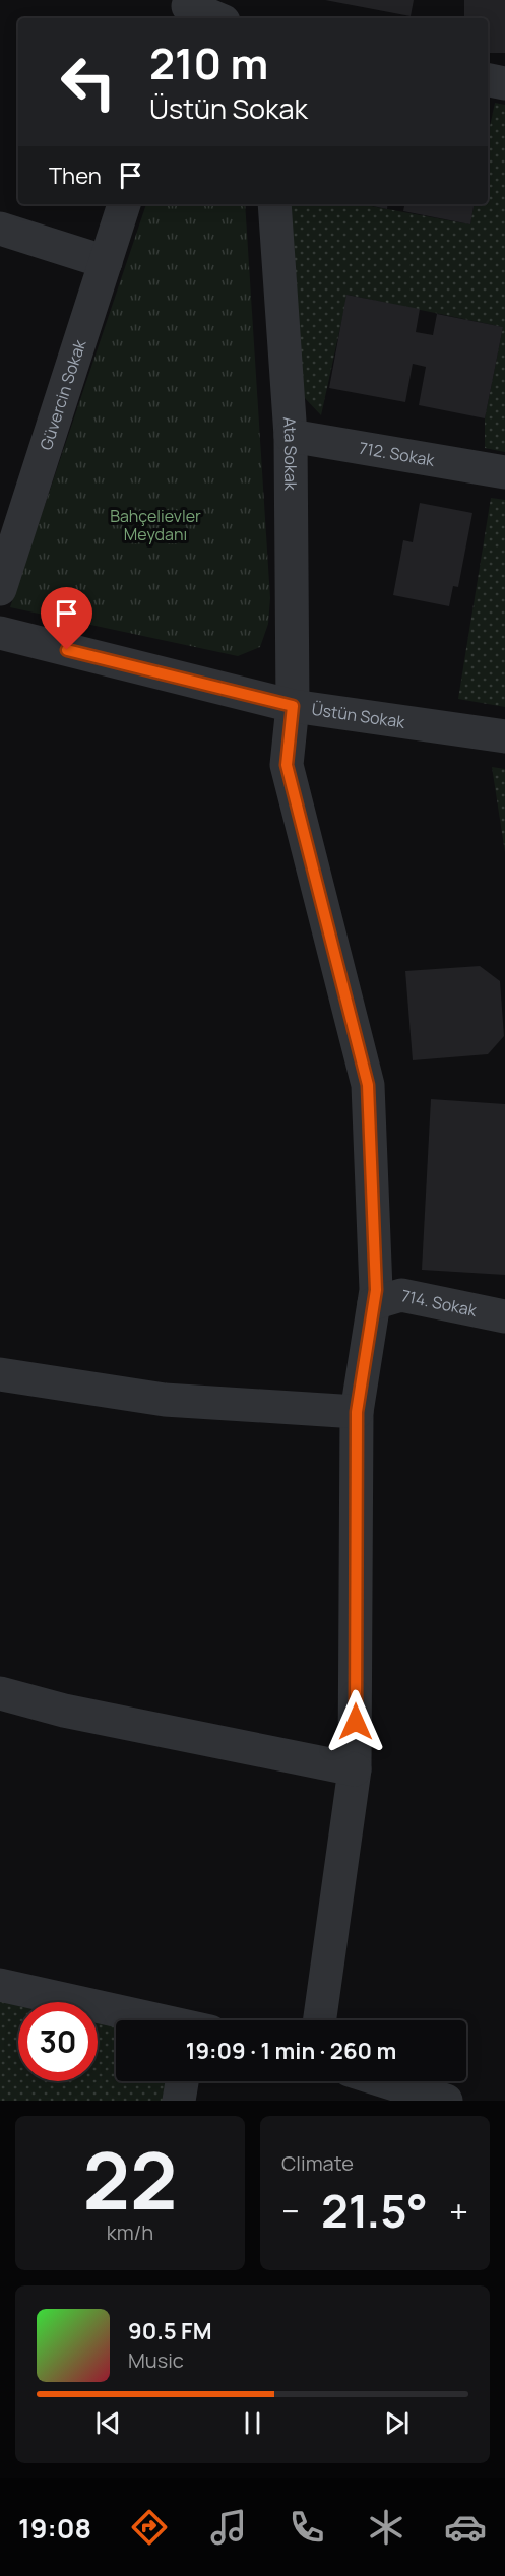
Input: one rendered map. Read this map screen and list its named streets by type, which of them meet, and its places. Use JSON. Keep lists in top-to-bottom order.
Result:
{
  "streets": {
    "street": [
      "Güvercin Sokak",
      "Ata Sokak",
      "712. Sokak",
      "Üstün Sokak",
      "714. Sokak"
    ]
  },
  "crossings": [
    ["Ata Sokak", "712. Sokak"],
    ["Ata Sokak", "Üstün Sokak"],
    ["Ata Sokak", "714. Sokak"]
  ],
  "parks": ["Bahçelievler Meydanı"],
  "page": {
    "turn": ["210 m", "Üstün Sokak"],
    "then": "Then",
    "limit": "30",
    "trip": "19:09 · 1 min · 260 m",
    "tile": [
      ["22", "km/h"],
      "Climate"
    ],
    "heat": ["−", "21.5°", "+"],
    "song": ["90.5 FM", "Music"],
    "tabs": "19:08"
  }
}
